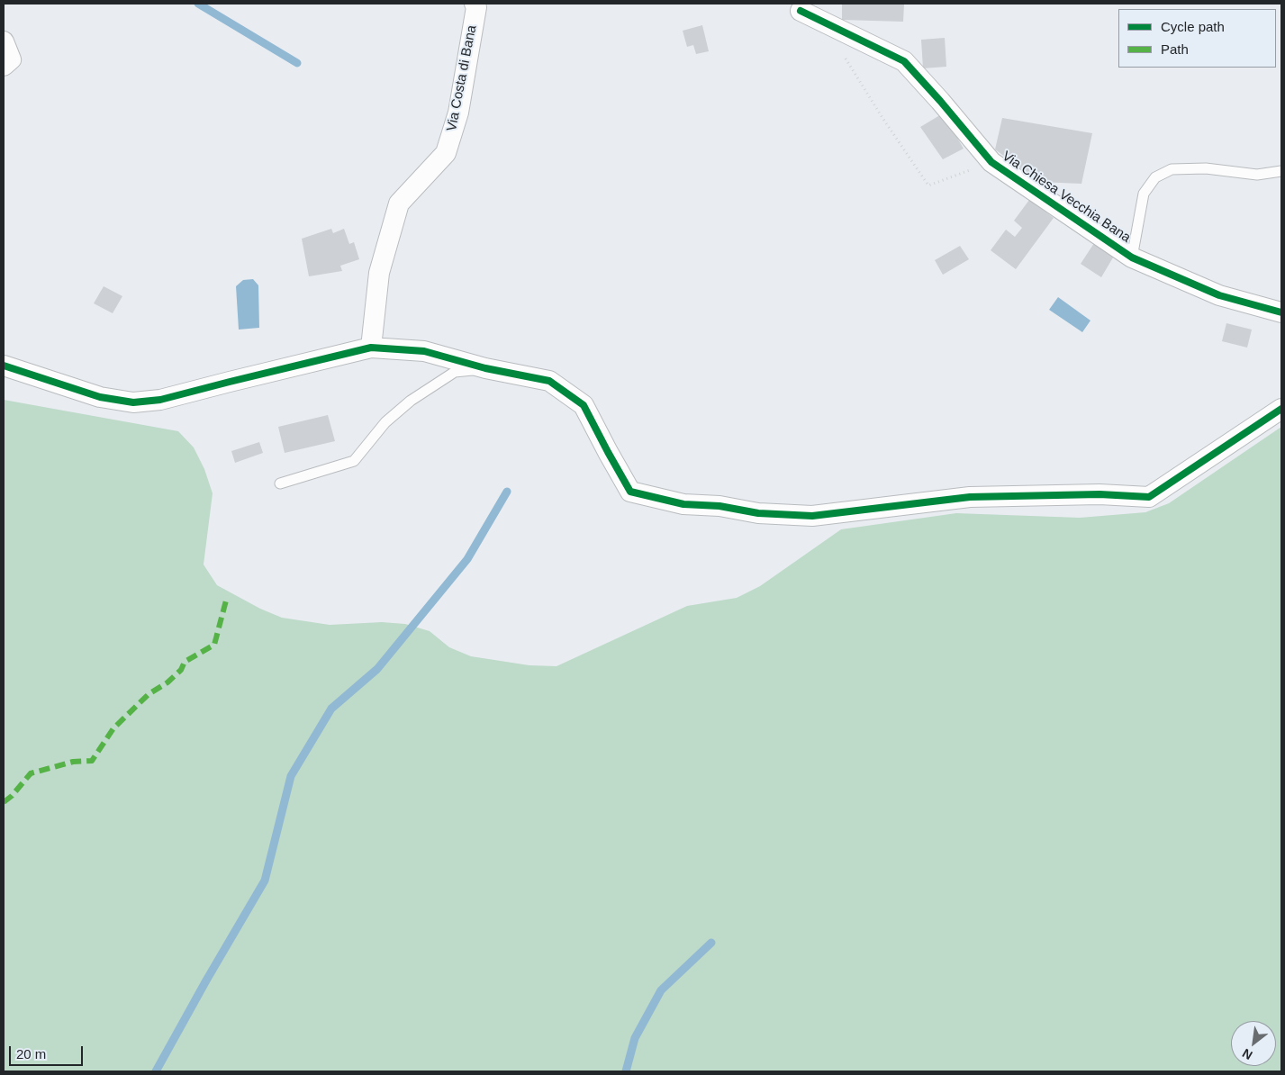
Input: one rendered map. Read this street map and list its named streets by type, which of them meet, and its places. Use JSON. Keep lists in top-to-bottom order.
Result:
{
  "streets": {
    "street": ["Via Costa di Bana", "Via Chiesa Vecchia Bana"]
  },
  "legend": ["Cycle path", "Path"],
  "scale_bar": "20 m",
  "north": "bottom left"
}
